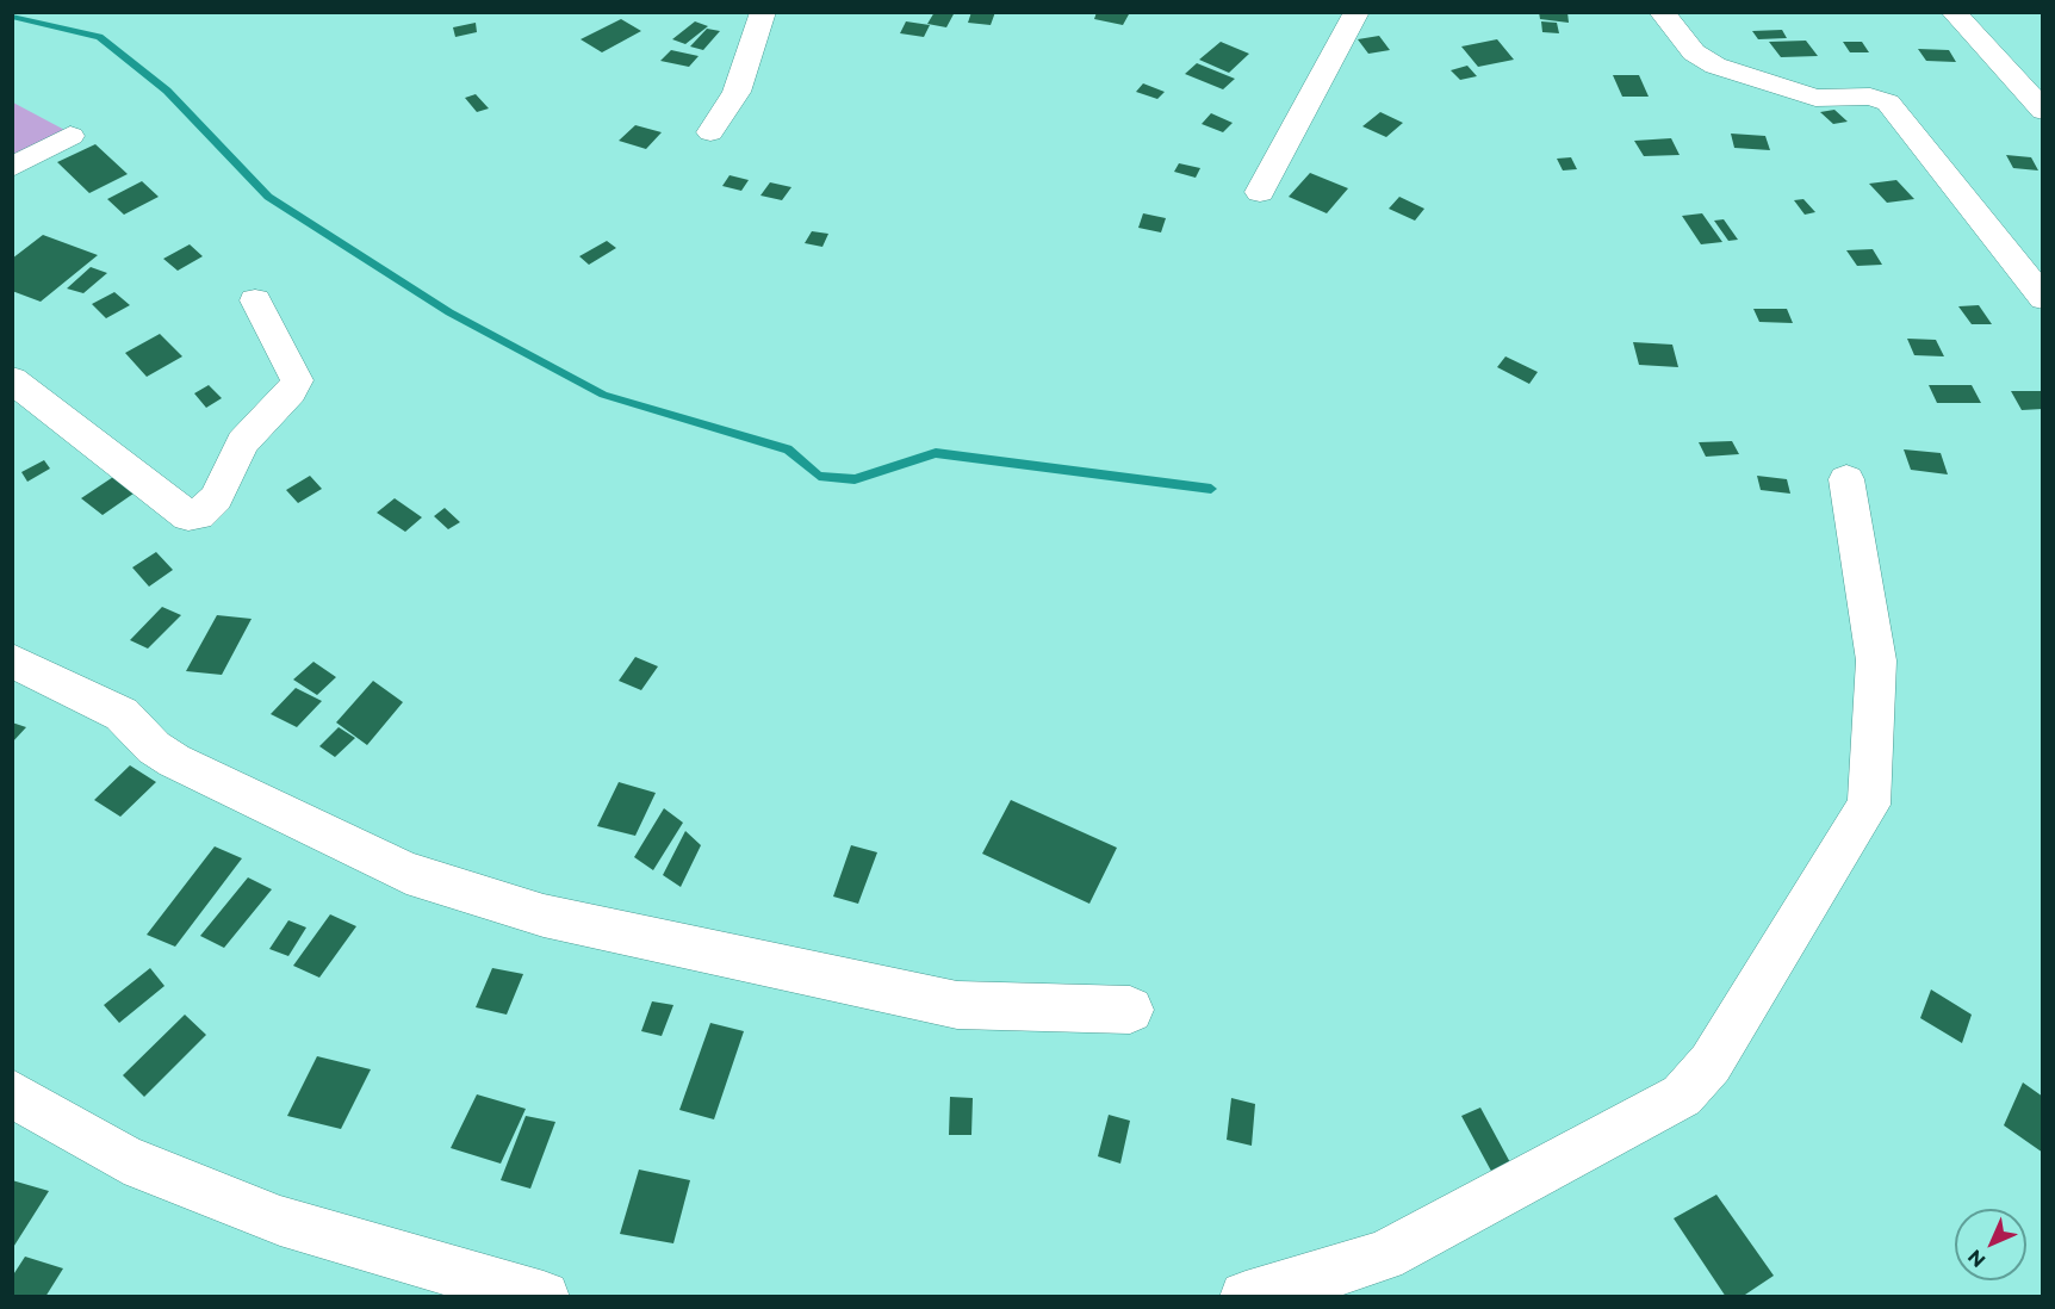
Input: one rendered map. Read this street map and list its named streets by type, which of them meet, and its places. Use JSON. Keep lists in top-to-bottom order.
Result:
{
  "north": "bottom left"
}
